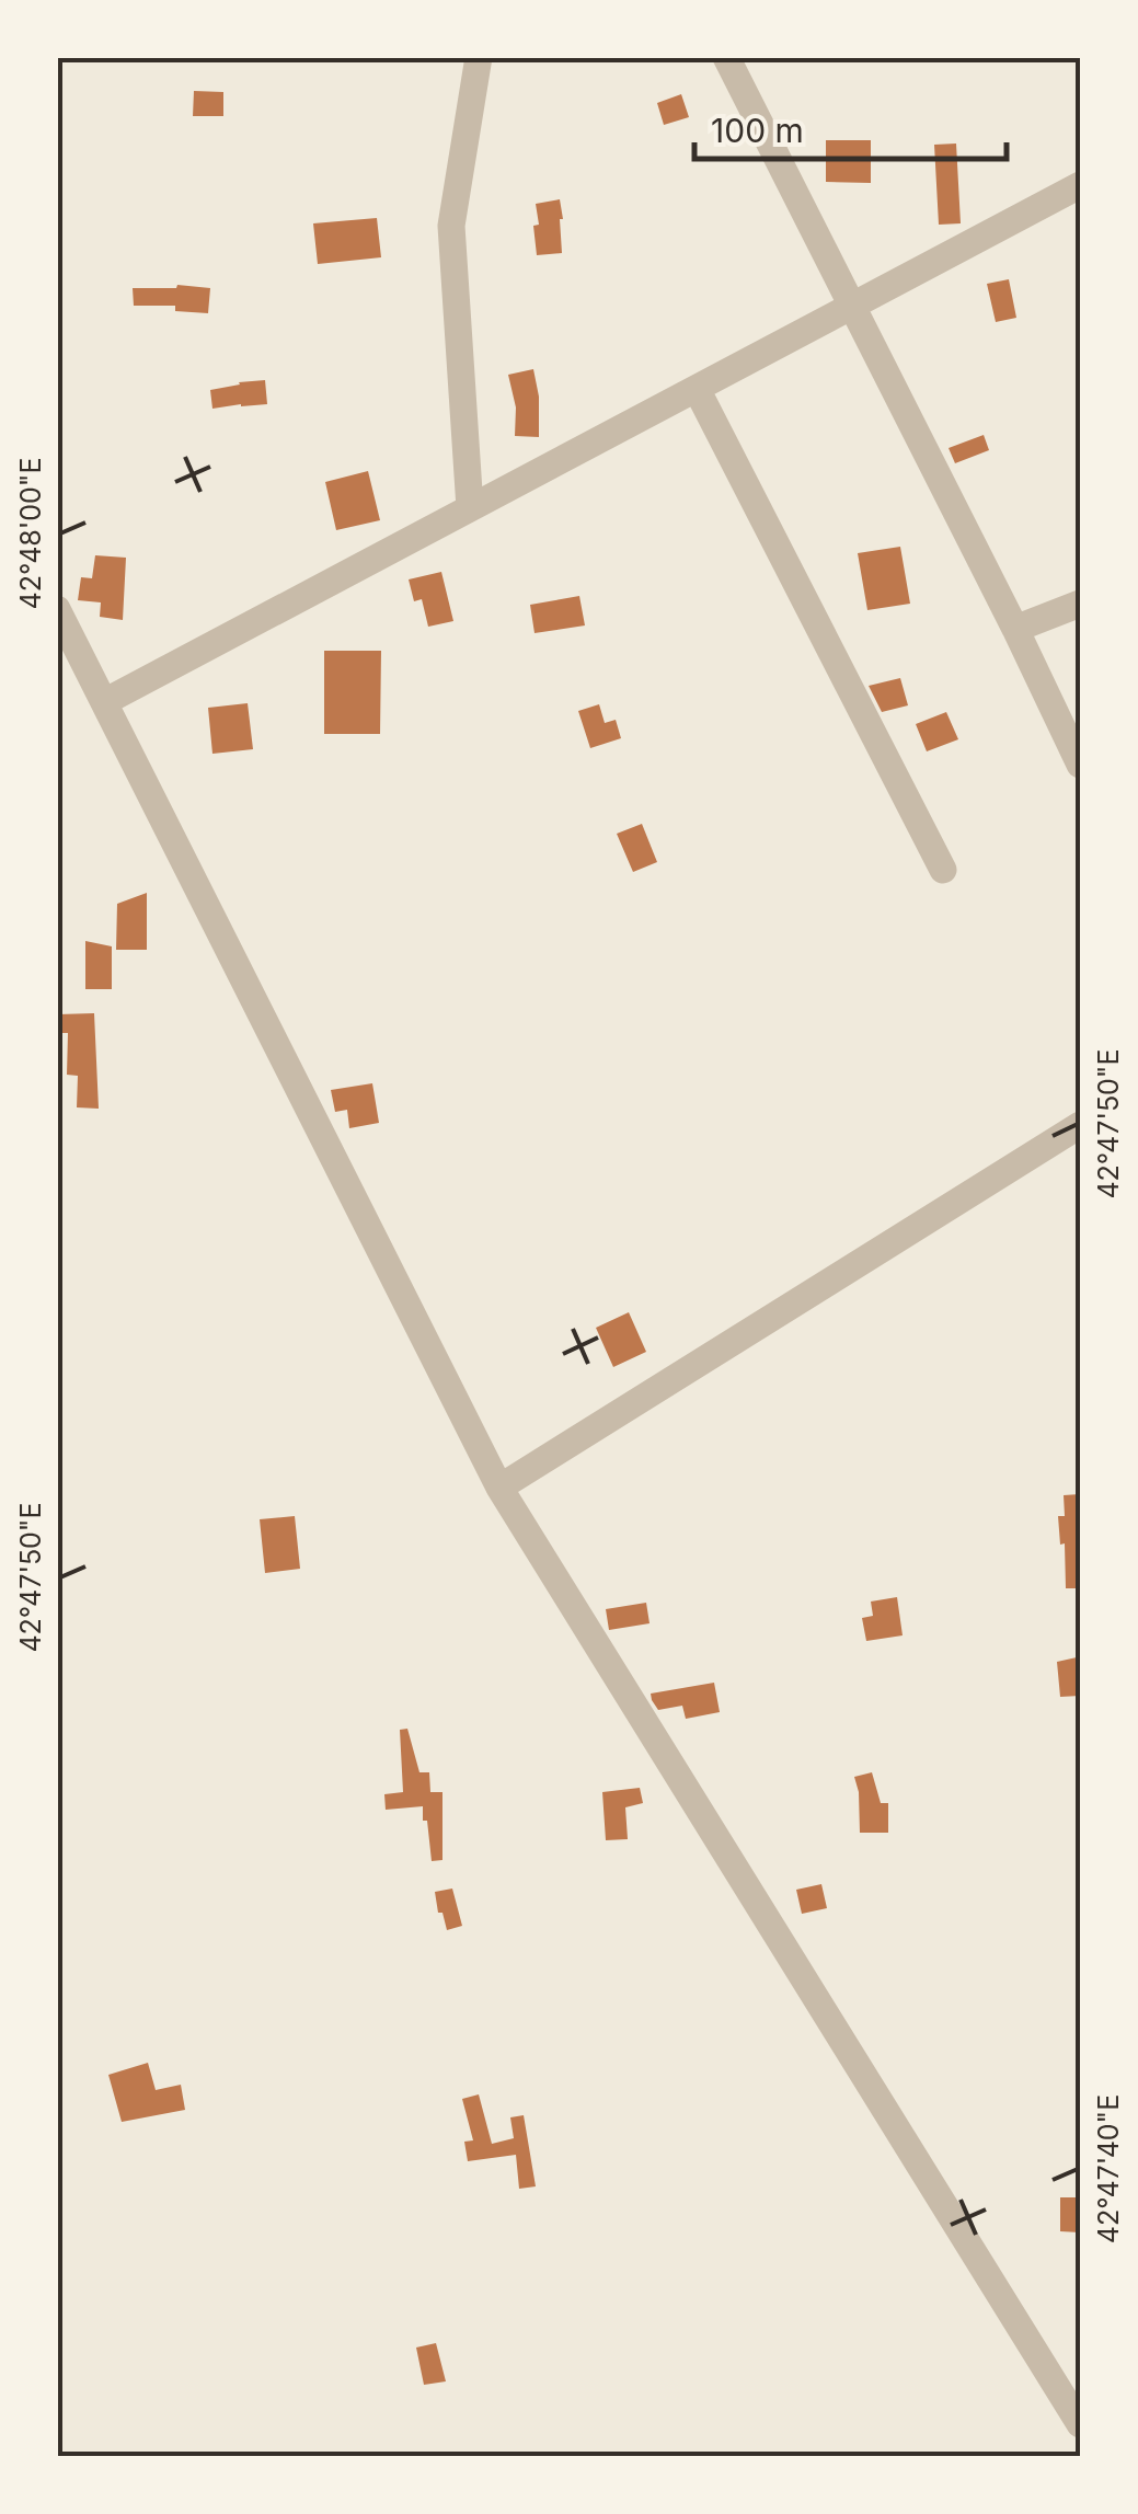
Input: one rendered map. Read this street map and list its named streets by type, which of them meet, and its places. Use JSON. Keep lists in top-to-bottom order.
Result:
{
  "scale_bar": "100 m",
  "coordinates": ["42°48'00\"E", "42°47'50\"E", "42°47'40\"E"]
}
